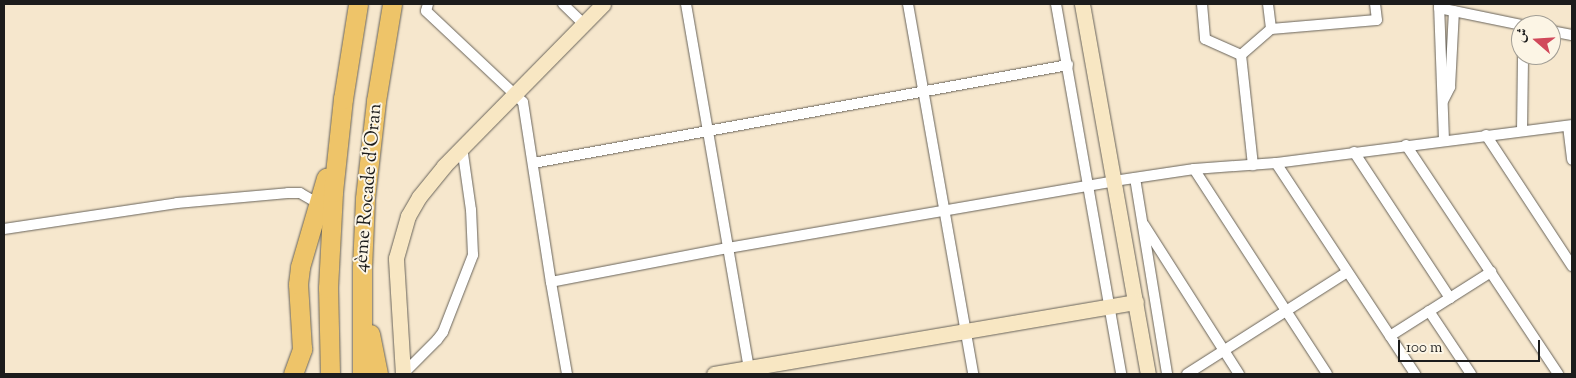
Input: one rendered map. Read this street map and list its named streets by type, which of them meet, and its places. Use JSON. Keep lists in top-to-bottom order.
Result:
{
  "streets": {
    "highway": ["4ème Rocade d'Oran"]
  },
  "scale_bar": "100 m",
  "north": "left"
}
